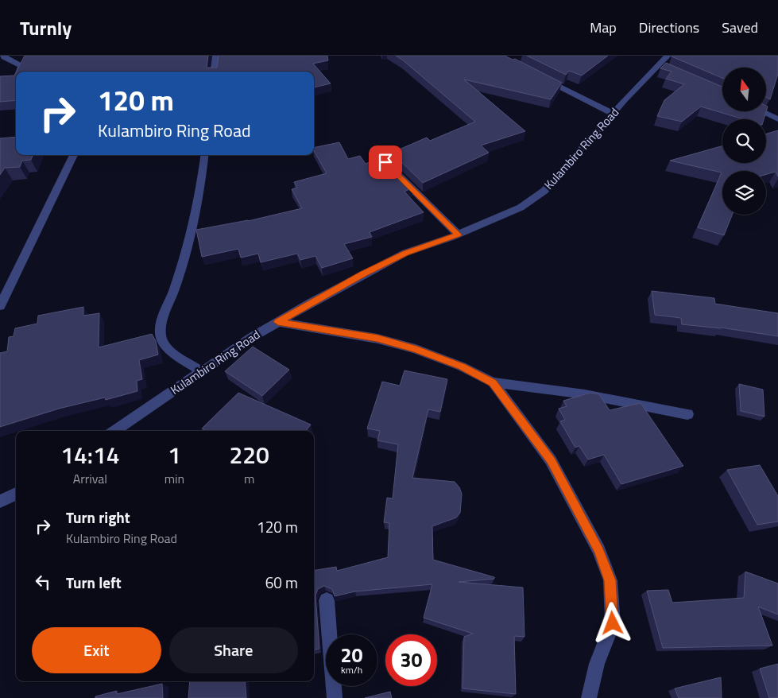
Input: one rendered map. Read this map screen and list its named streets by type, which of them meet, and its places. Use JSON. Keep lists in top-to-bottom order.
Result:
{
  "streets": {
    "street": ["Kulambiro Ring Road"]
  },
  "north": "top",
  "page": {
    "header": "Turnly",
    "nav": ["Map", "Directions", "Saved"],
    "turn": ["120 m", "Kulambiro Ring Road"],
    "eta": [
      "14:14",
      "Arrival",
      "1",
      "min",
      "220",
      "m"
    ],
    "list": [
      {
        "name": "Turn right",
        "note": "Kulambiro Ring Road",
        "value": "120 m"
      },
      {
        "name": "Turn left",
        "value": "60 m"
      }
    ],
    "buttons": ["Exit", "Share"],
    "speed": "20 km/h",
    "limit": "30"
  }
}
